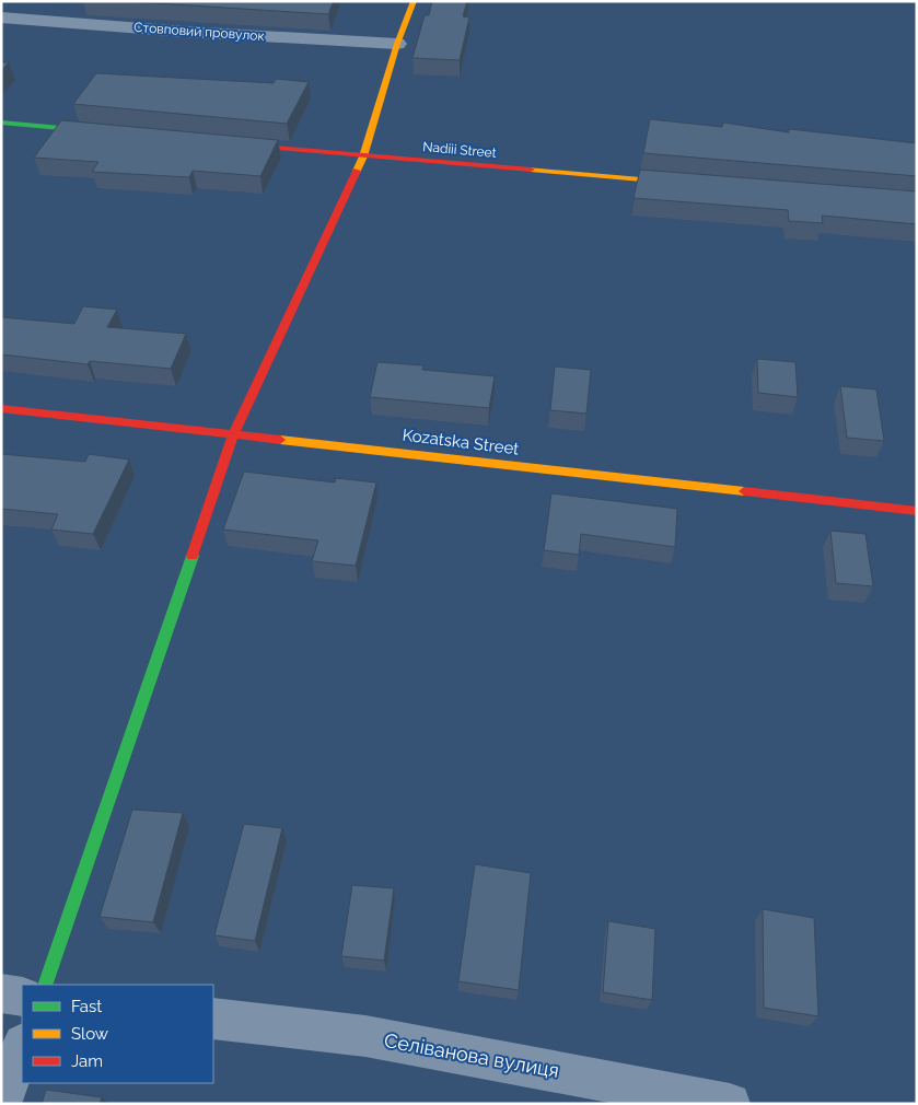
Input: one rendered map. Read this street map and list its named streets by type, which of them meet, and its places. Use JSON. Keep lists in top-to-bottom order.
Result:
{
  "streets": {
    "street": [
      "Стовповий провулок",
      "Nadiii Street",
      "Kozatska Street",
      "Селіванова вулиця"
    ]
  },
  "legend": ["Fast", "Slow", "Jam"]
}
